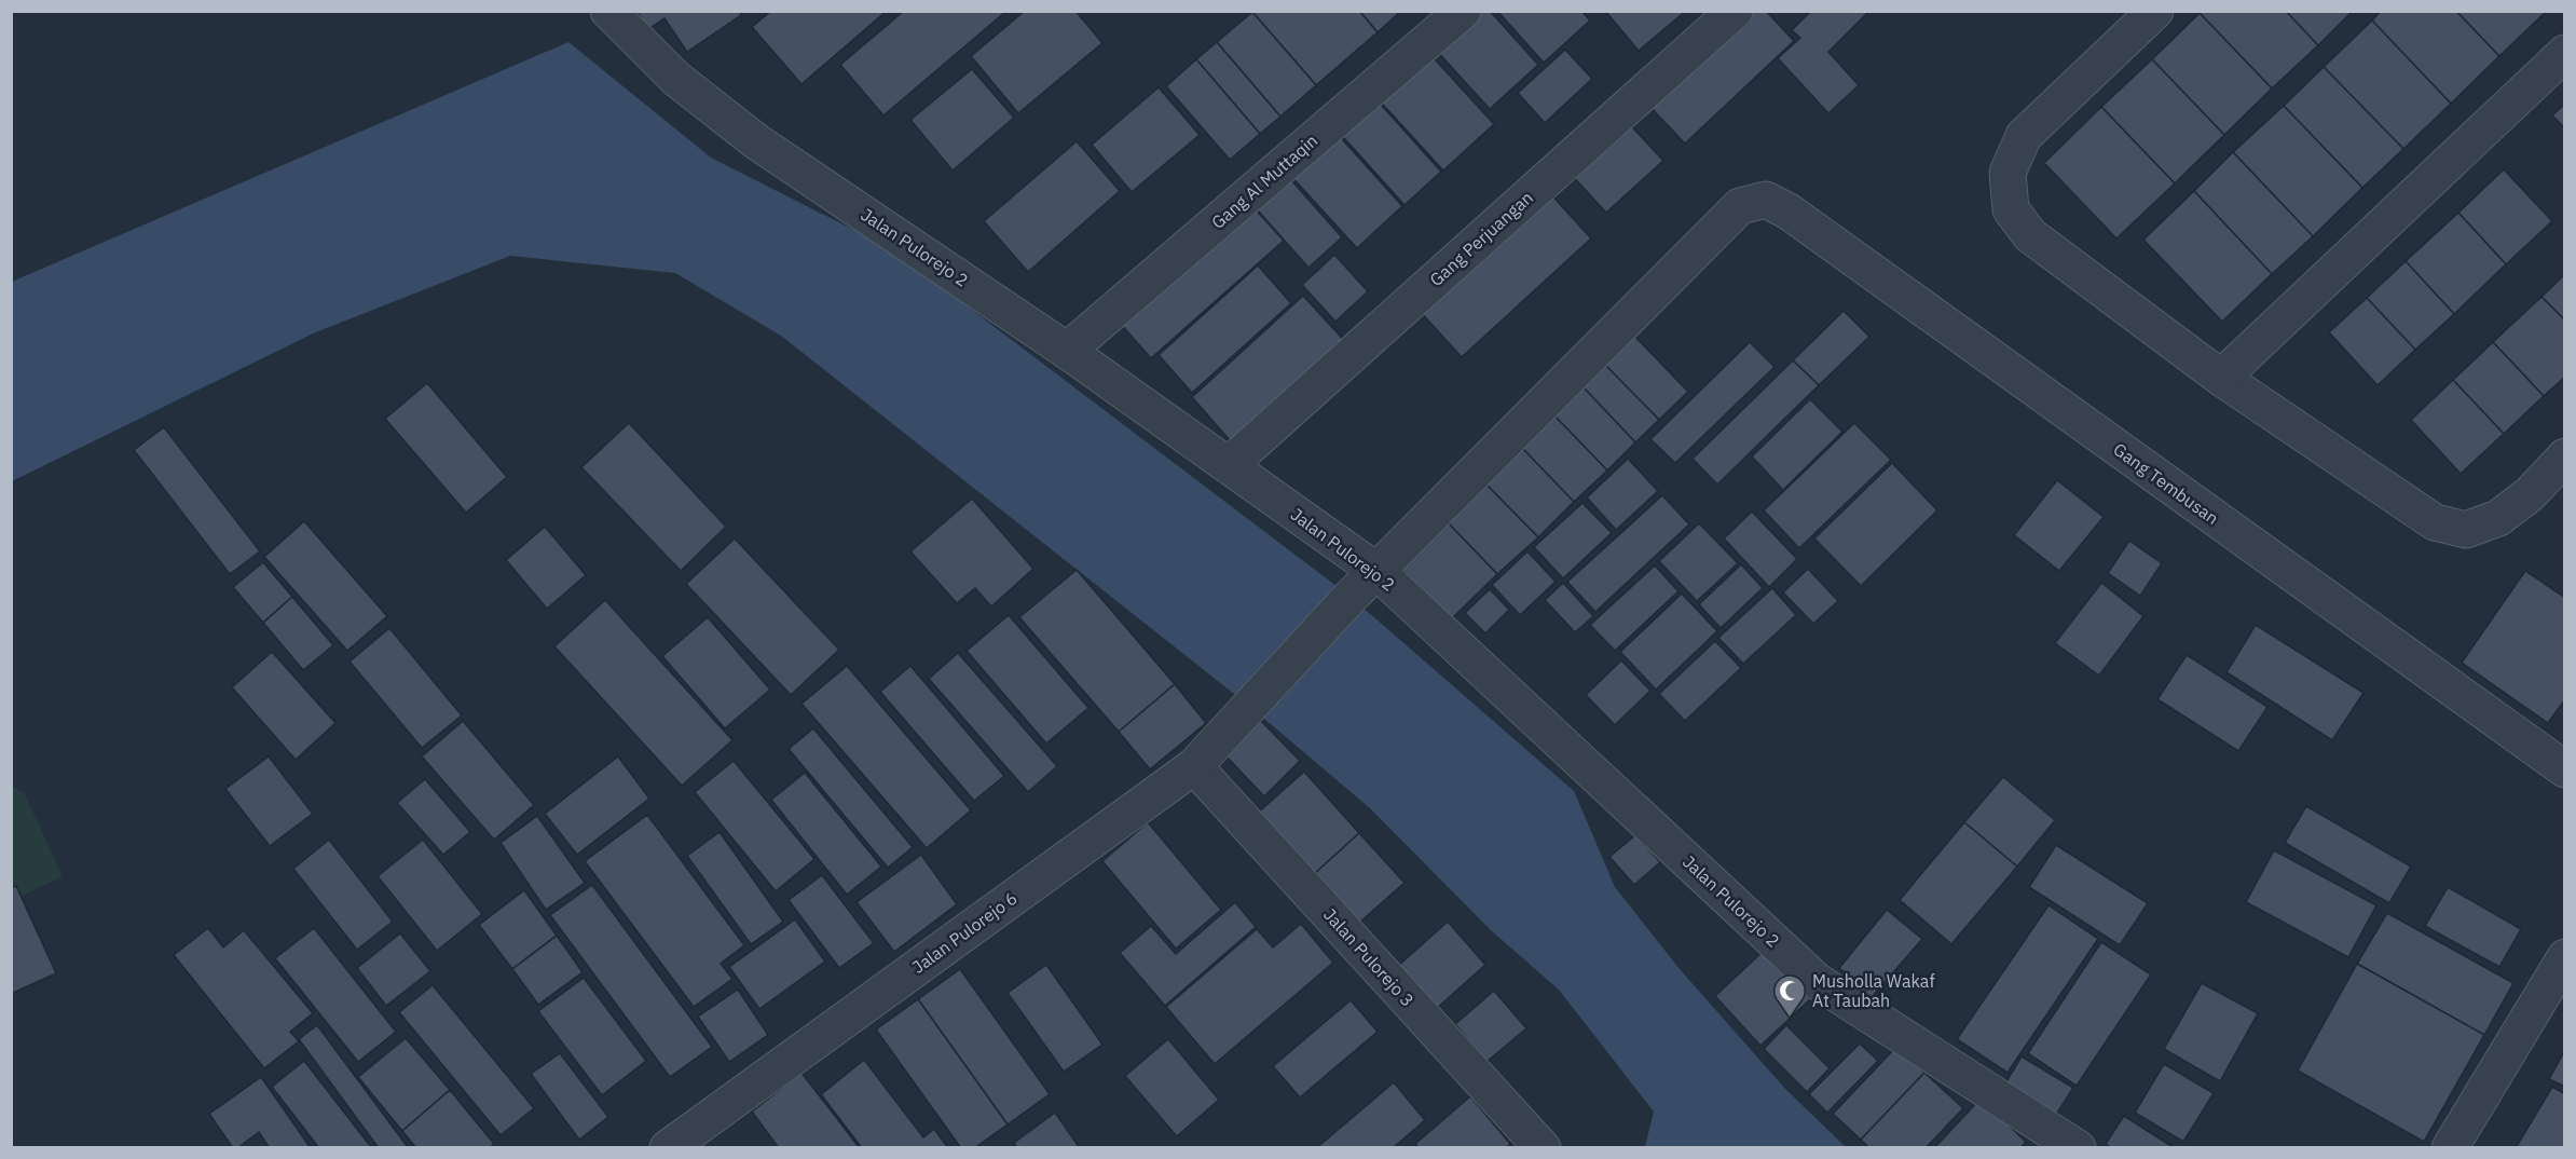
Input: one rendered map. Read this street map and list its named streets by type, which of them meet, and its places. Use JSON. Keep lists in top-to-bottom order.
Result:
{
  "streets": {
    "street": [
      "Gang Al Muttaqin",
      "Gang Perjuangan",
      "Jalan Pulorejo 2",
      "Gang Tembusan",
      "Jalan Pulorejo 6",
      "Jalan Pulorejo 3"
    ]
  },
  "crossings": [
    ["Gang Al Muttaqin", "Jalan Pulorejo 2"],
    ["Gang Perjuangan", "Jalan Pulorejo 2"],
    ["Jalan Pulorejo 2", "Jalan Pulorejo 6"],
    ["Gang Tembusan", "Jalan Pulorejo 6"],
    ["Jalan Pulorejo 6", "Jalan Pulorejo 3"]
  ],
  "places": {
    "mosque": ["Musholla Wakaf At Taubah"]
  }
}
